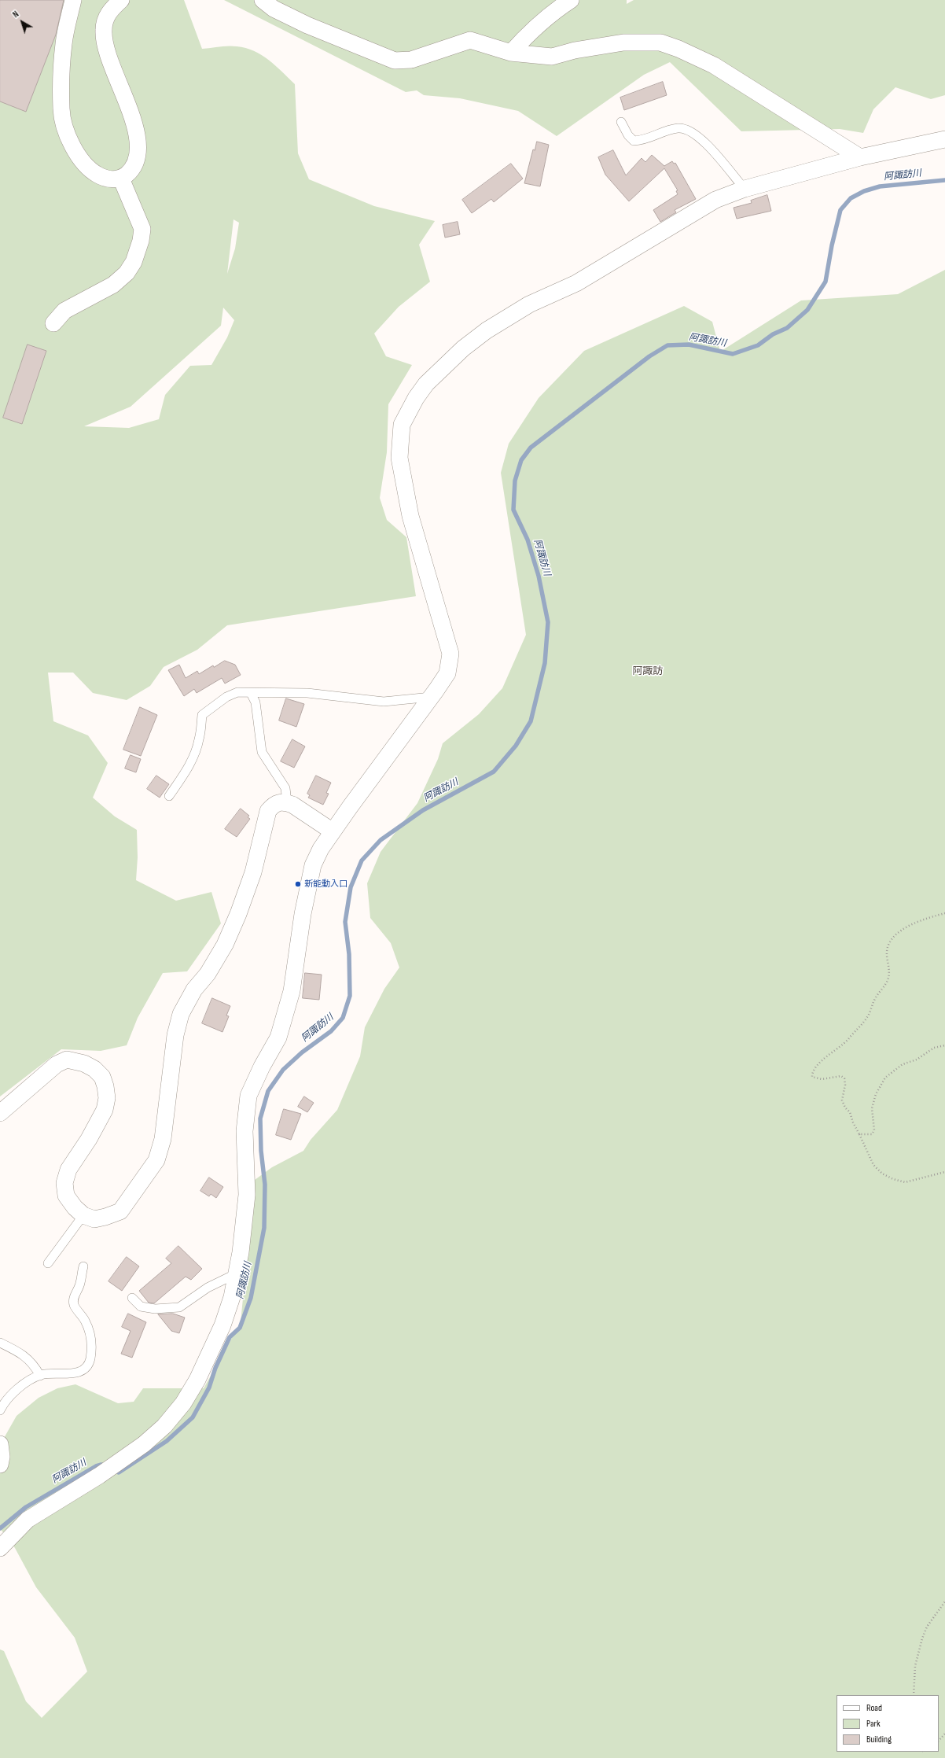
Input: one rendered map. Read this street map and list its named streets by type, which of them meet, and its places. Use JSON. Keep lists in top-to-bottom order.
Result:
{
  "districts": ["阿諏訪"],
  "water": ["阿諏訪川"],
  "places": ["新能動入口"],
  "legend": ["Road", "Park", "Building"],
  "north": "top left"
}
